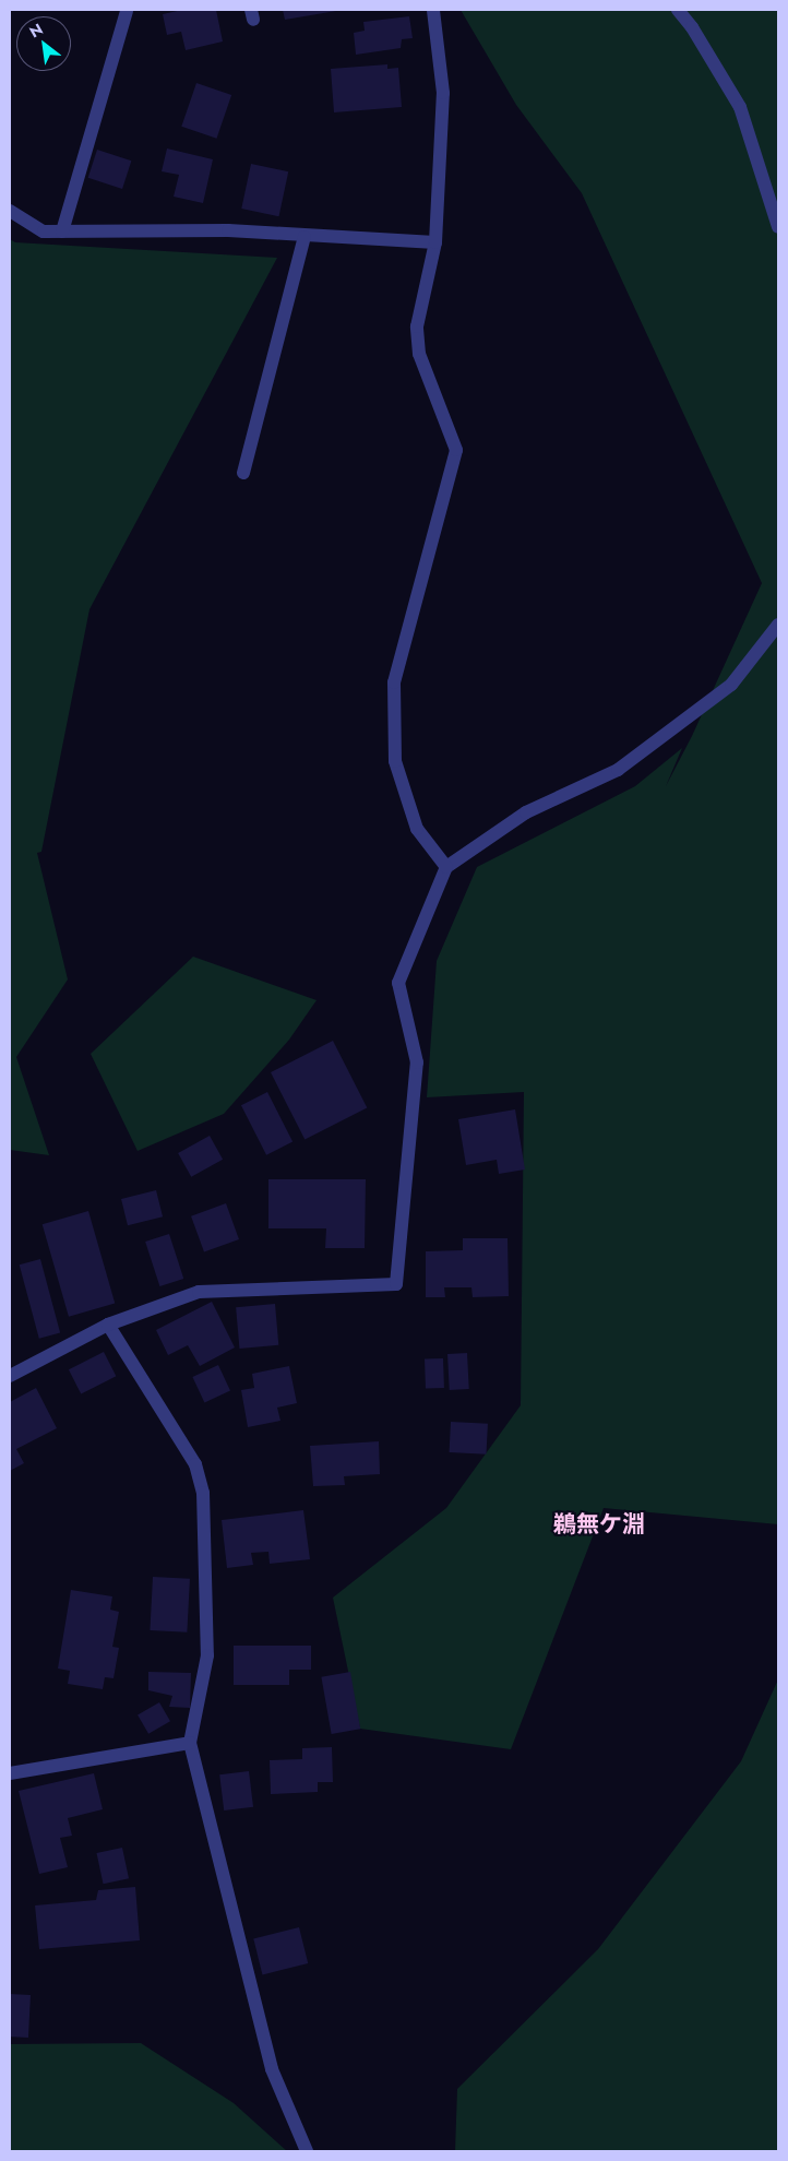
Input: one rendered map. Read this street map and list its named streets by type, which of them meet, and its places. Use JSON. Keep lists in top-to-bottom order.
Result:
{
  "districts": ["鵜無ケ淵"],
  "north": "top left"
}
